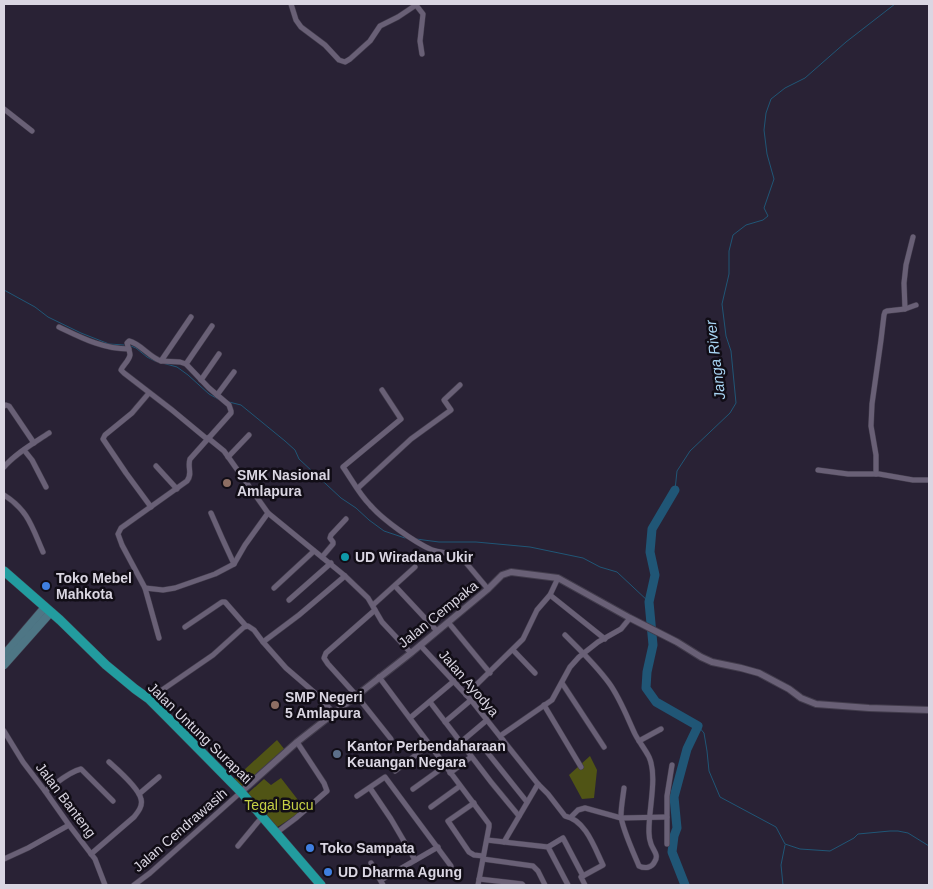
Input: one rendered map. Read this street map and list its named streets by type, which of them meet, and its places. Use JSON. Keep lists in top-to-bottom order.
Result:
{
  "streets": {
    "highway": ["Jalan Untung Surapati"],
    "street": [
      "Jalan Cempaka",
      "Jalan Ayodya",
      "Jalan Banteng",
      "Jalan Cendrawasih"
    ]
  },
  "crossings": [
    ["Jalan Cempaka", "Jalan Ayodya"],
    ["Jalan Cempaka", "Jalan Untung Surapati"],
    ["Jalan Cempaka", "Jalan Cendrawasih"],
    ["Jalan Untung Surapati", "Jalan Cendrawasih"]
  ],
  "water": ["Janga River"],
  "parks": ["Tegal Bucu"],
  "places": [
    "SMK Nasional Amlapura",
    "UD Wiradana Ukir",
    "Toko Mebel Mahkota",
    "SMP Negeri 5 Amlapura",
    "Kantor Perbendaharaan Keuangan Negara",
    "Toko Sampata",
    "UD Dharma Agung"
  ]
}
